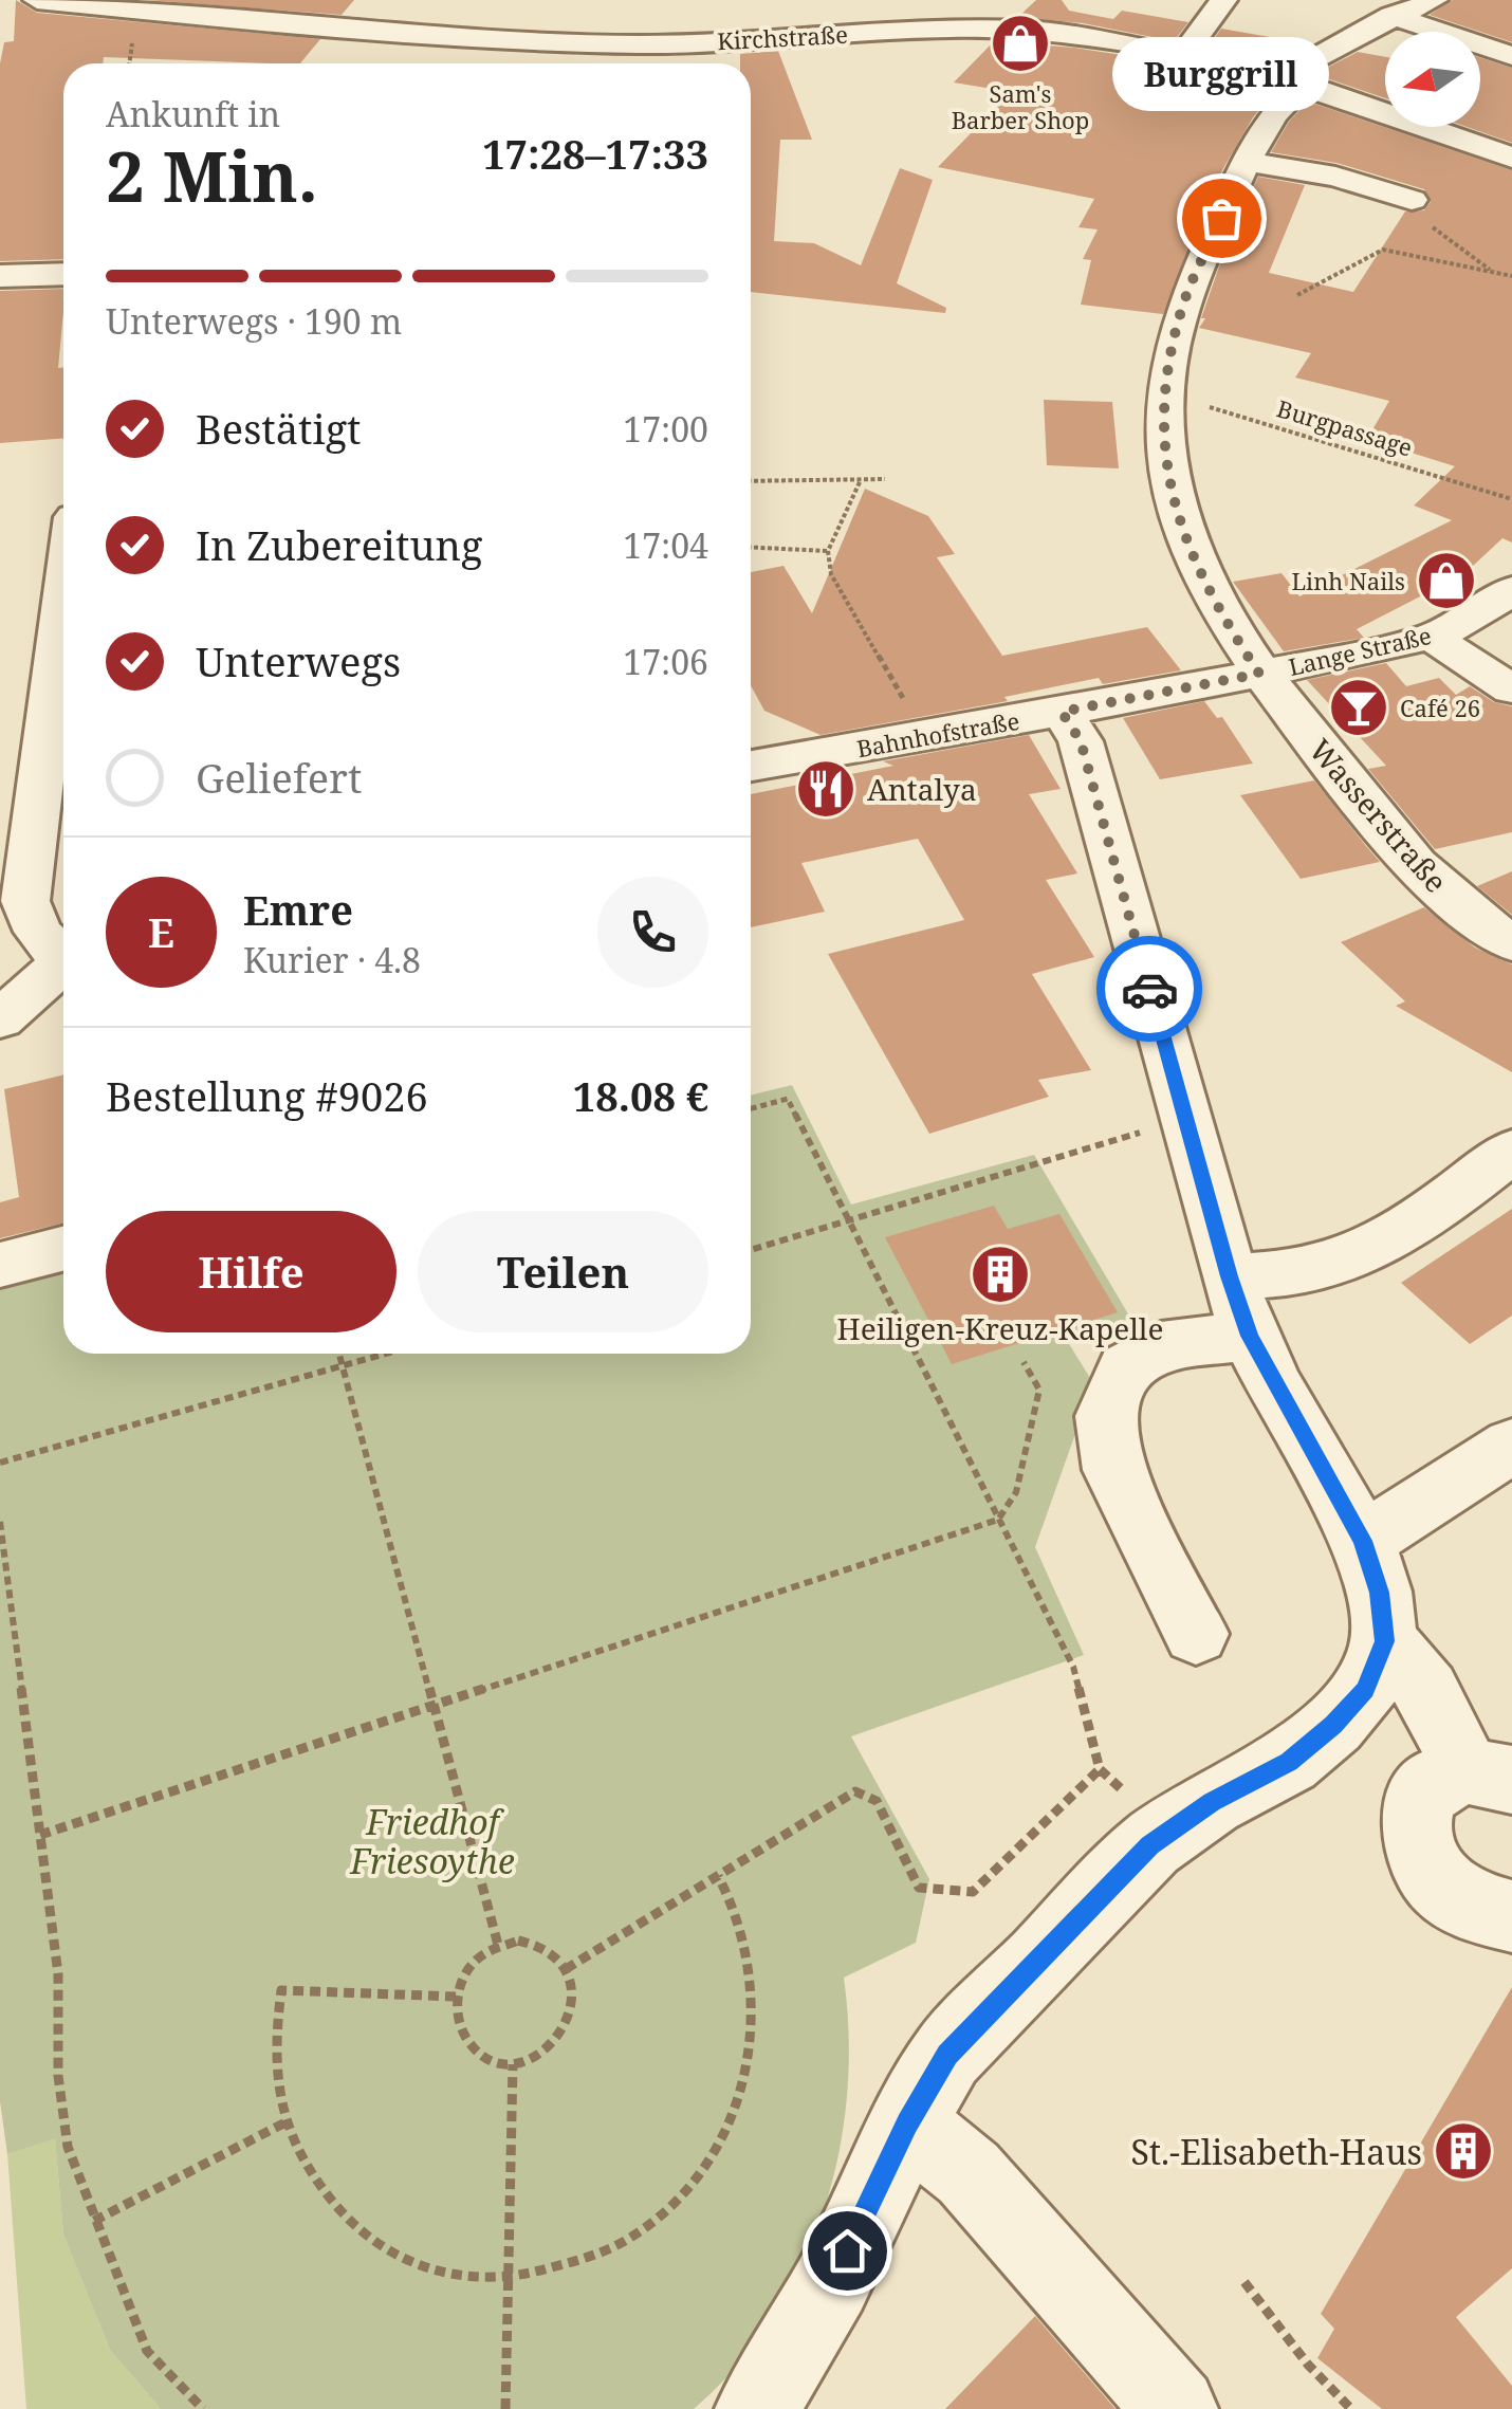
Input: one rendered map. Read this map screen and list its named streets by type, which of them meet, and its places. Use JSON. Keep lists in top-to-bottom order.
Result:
{
  "streets": {
    "street": [
      "Kirchstraße",
      "Lange Straße",
      "Bahnhofstraße",
      "Wasserstraße"
    ],
    "path": ["Burgpassage"]
  },
  "crossings": [
    ["Kirchstraße", "Wasserstraße"],
    ["Burgpassage", "Wasserstraße"],
    ["Lange Straße", "Bahnhofstraße"],
    ["Lange Straße", "Wasserstraße"],
    ["Bahnhofstraße", "Wasserstraße"]
  ],
  "parks": ["Friedhof Friesoythe"],
  "places": {
    "shop": ["Sam's Barber Shop", "Linh Nails"],
    "other": ["Burggrill"],
    "bar": ["Café 26"],
    "restaurant": ["Antalya"],
    "building": ["Heiligen-Kreuz-Kapelle", "St.-Elisabeth-Haus"]
  },
  "north": "left",
  "page": {
    "bubble": "Burggrill",
    "heading": ["2 Min.", "Ankunft in", "17:28–17:33"],
    "panel": [
      "Emre",
      "Kurier · 4.8",
      "Bestellung #9026",
      "18.08 €"
    ],
    "bar": "Unterwegs · 190 m",
    "list": [
      ["Bestätigt", "17:00"],
      ["In Zubereitung", "17:04"],
      ["Unterwegs", "17:06"],
      "Geliefert"
    ],
    "round": "E",
    "buttons": ["Hilfe", "Teilen"]
  }
}
